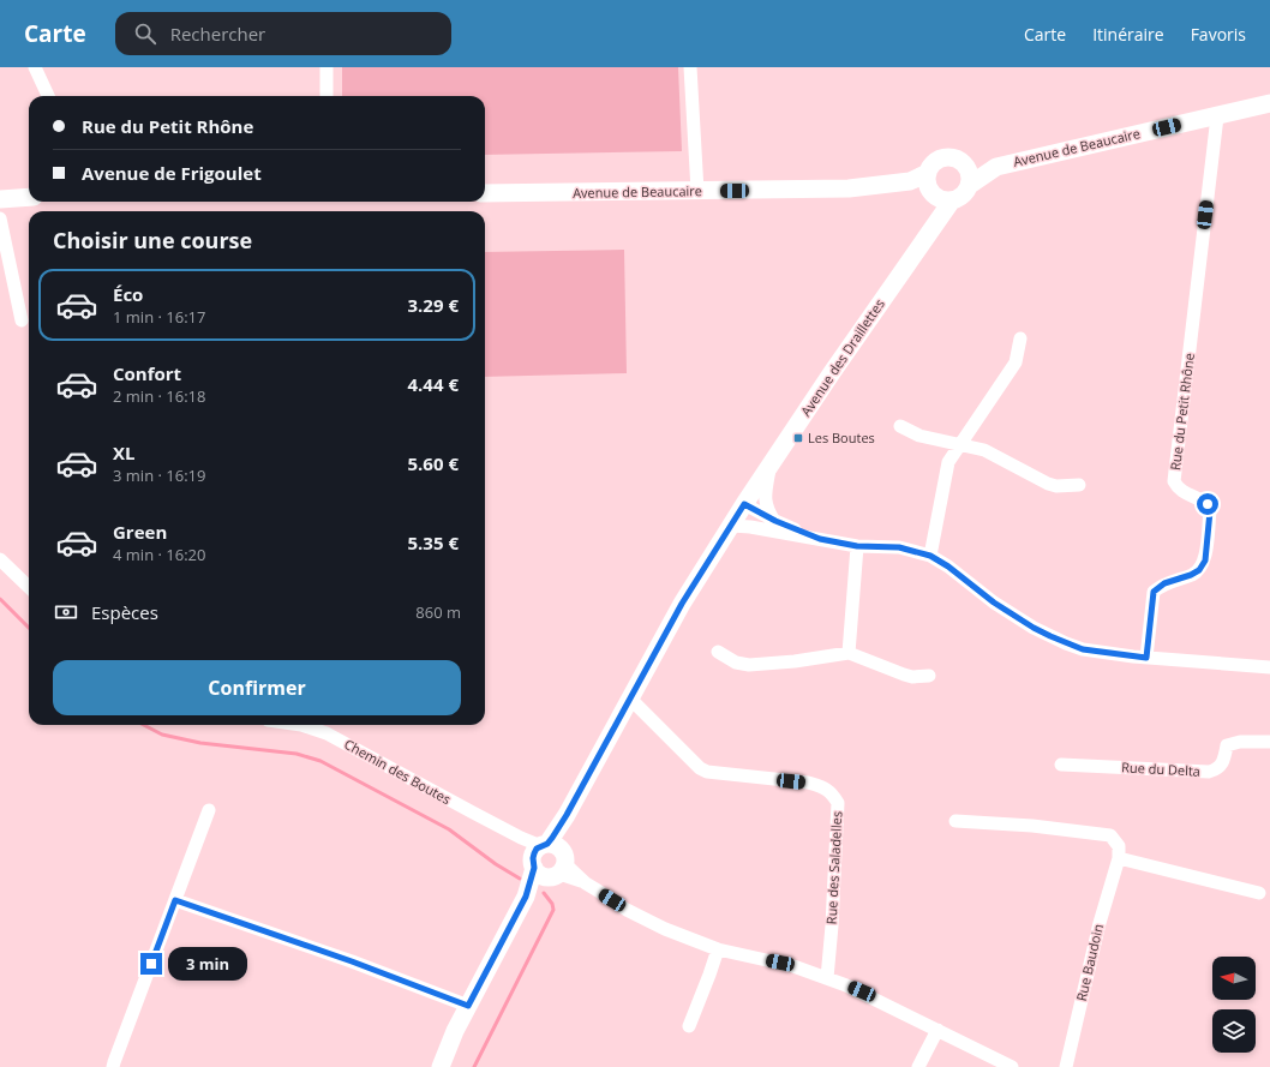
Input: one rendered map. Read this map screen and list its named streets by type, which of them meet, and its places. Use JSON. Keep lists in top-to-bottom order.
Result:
{
  "streets": {
    "street": [
      "Avenue de Beaucaire",
      "Avenue des Draillettes",
      "Rue du Petit Rhône",
      "Rue du Delta",
      "Chemin des Boutes",
      "Rue des Saladelles",
      "Rue Baudoin"
    ]
  },
  "crossings": [
    ["Avenue de Beaucaire", "Avenue des Draillettes"],
    ["Avenue de Beaucaire", "Rue du Petit Rhône"],
    ["Avenue des Draillettes", "Chemin des Boutes"],
    ["Avenue des Draillettes", "Rue des Saladelles"],
    ["Chemin des Boutes", "Rue des Saladelles"]
  ],
  "places": {
    "transit": ["Les Boutes"]
  },
  "north": "left",
  "page": {
    "header": "Carte",
    "search": "Rechercher",
    "nav": ["Carte", "Itinéraire", "Favoris"],
    "banner": ["Rue du Petit Rhône", "Avenue de Frigoulet"],
    "heading": "Choisir une course",
    "list": [
      {
        "name": "Éco",
        "note": "1 min · 16:17",
        "value": "3.29 €"
      },
      {
        "name": "Confort",
        "note": "2 min · 16:18",
        "value": "4.44 €"
      },
      {
        "name": "XL",
        "note": "3 min · 16:19",
        "value": "5.60 €"
      },
      {
        "name": "Green",
        "note": "4 min · 16:20",
        "value": "5.35 €"
      }
    ],
    "pay": ["Espèces", "860 m"],
    "buttons": "Confirmer",
    "bubble": "3 min"
  }
}
